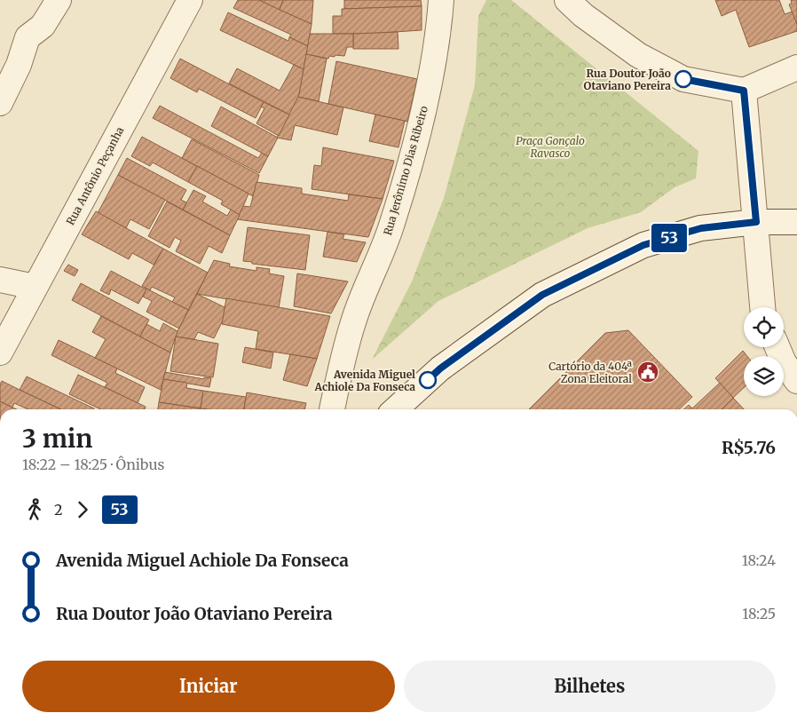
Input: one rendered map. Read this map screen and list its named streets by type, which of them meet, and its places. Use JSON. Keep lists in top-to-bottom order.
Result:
{
  "streets": {
    "street": ["Rua Jerônimo Dias Ribeiro", "Rua Antônio Peçanha"]
  },
  "parks": ["Praça Gonçalo Ravasco"],
  "places": {
    "other": ["Rua Doutor João Otaviano Pereira", "Avenida Miguel Achiole Da Fonseca"],
    "public building": ["Cartório da 404ª Zona Eleitoral"]
  },
  "lines": ["bus line 53"],
  "page": {
    "on_map": "53",
    "heading": ["3 min", "18:22 – 18:25 · Ônibus", "R$5.76"],
    "legs": ["2", "53"],
    "list": [
      {
        "name": "Avenida Miguel Achiole Da Fonseca",
        "value": "18:24"
      },
      {
        "name": "Rua Doutor João Otaviano Pereira",
        "value": "18:25"
      }
    ],
    "buttons": ["Iniciar", "Bilhetes"]
  }
}
